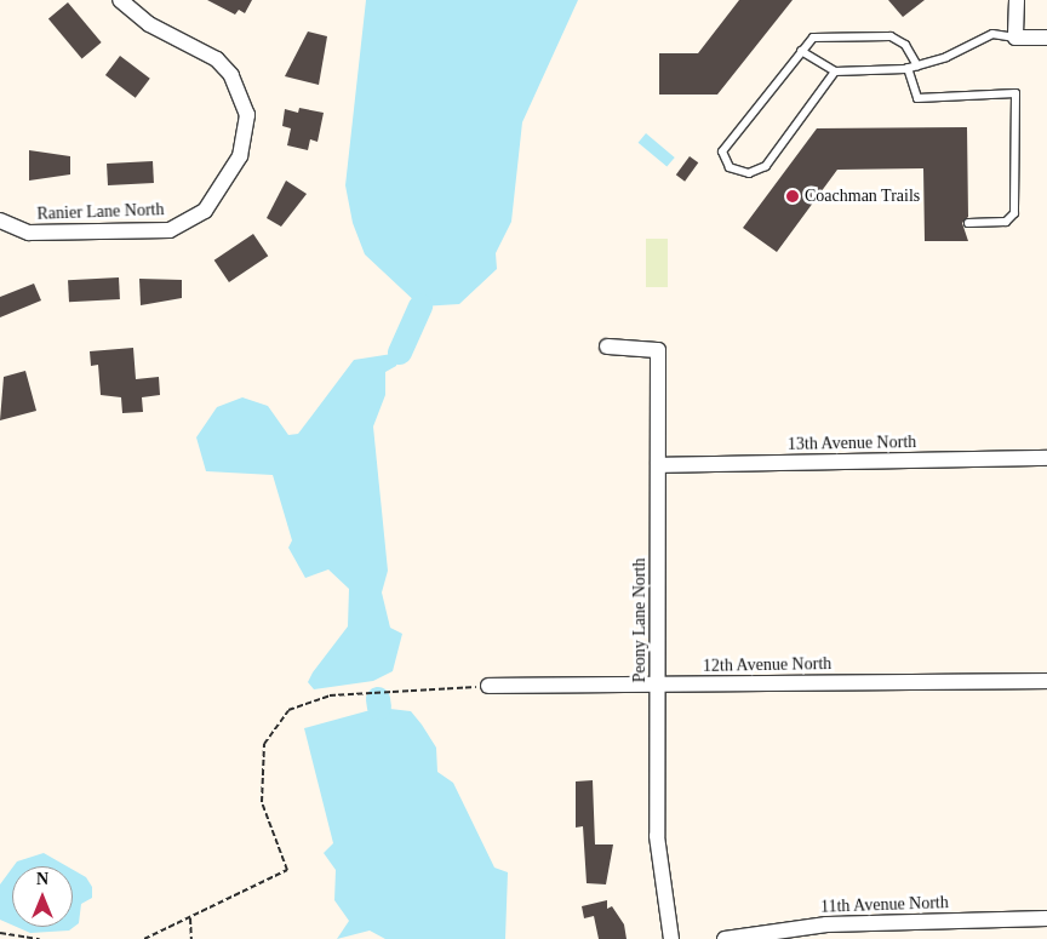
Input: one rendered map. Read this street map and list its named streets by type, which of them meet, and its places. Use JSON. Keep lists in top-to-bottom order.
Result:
{
  "streets": {
    "street": [
      "Ranier Lane North",
      "13th Avenue North",
      "Peony Lane North",
      "12th Avenue North",
      "11th Avenue North"
    ]
  },
  "crossings": [
    ["13th Avenue North", "Peony Lane North"],
    ["Peony Lane North", "12th Avenue North"]
  ],
  "places": ["Coachman Trails"],
  "north": "top"
}
